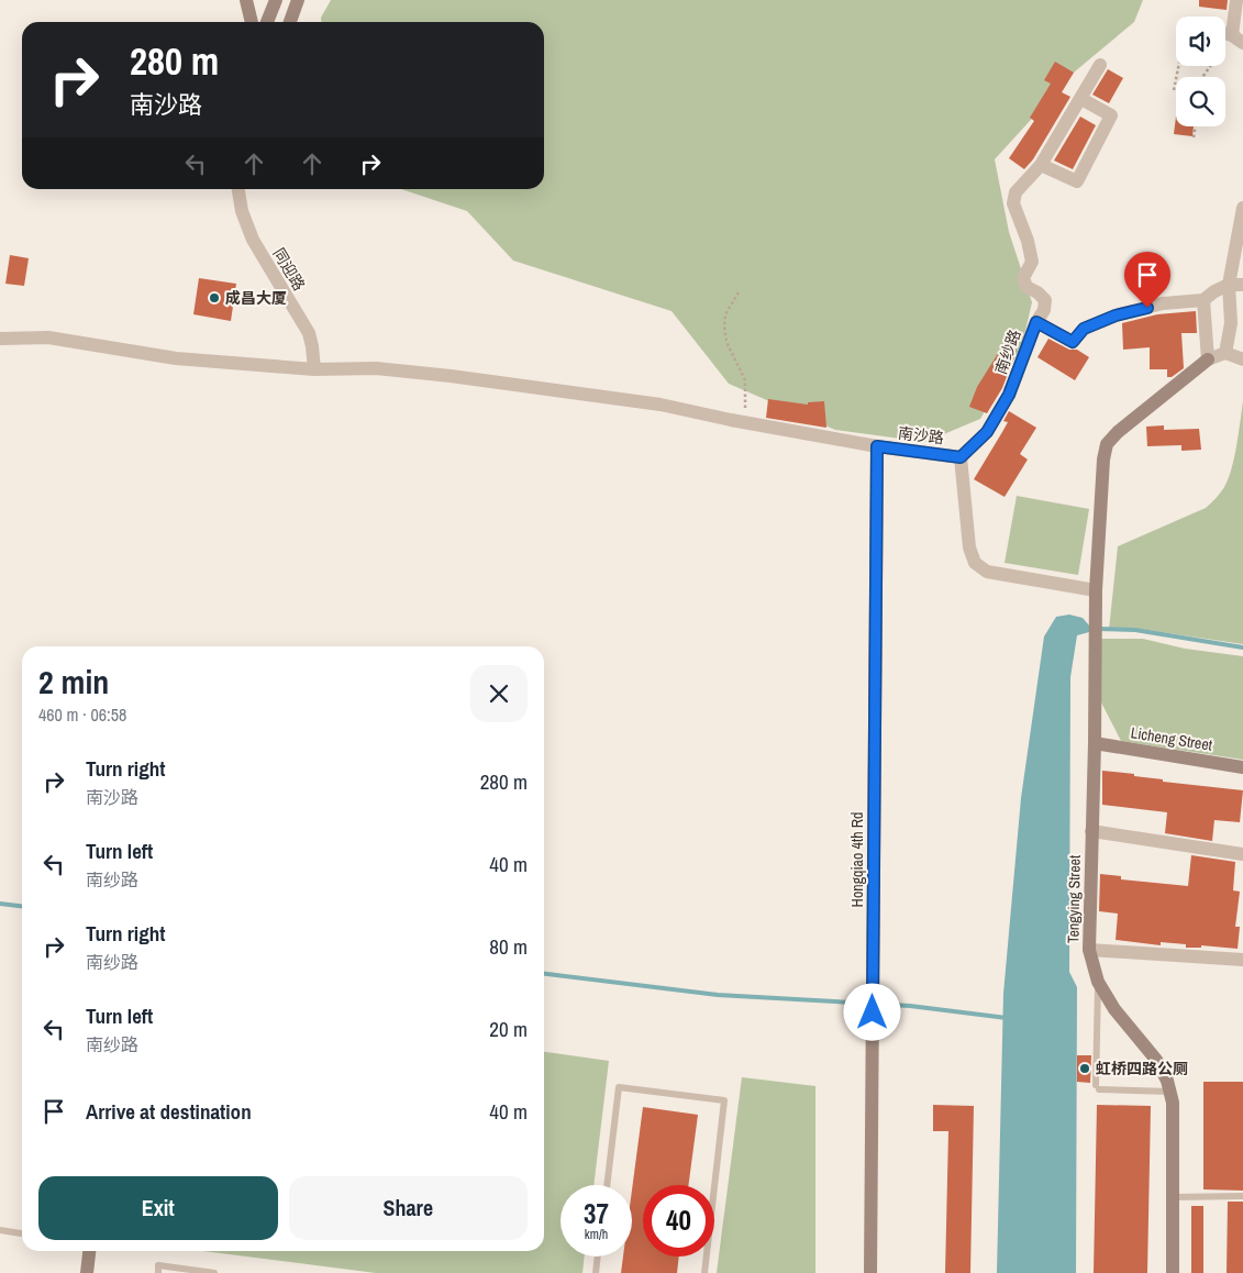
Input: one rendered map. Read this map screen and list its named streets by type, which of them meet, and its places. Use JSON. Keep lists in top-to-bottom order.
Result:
{
  "streets": {
    "street": [
      "同迎路",
      "南纱路",
      "南沙路",
      "Licheng Street",
      "Hongqiao 4th Rd",
      "Tengying Street"
    ]
  },
  "crossings": [
    ["同迎路", "南沙路"],
    ["南纱路", "南沙路"],
    ["南沙路", "Hongqiao 4th Rd"],
    ["Licheng Street", "Tengying Street"]
  ],
  "places": ["成昌大厦", "虹桥四路公厕"],
  "page": {
    "turn": ["280 m", "南沙路"],
    "heading": ["2 min", "460 m · 06:58"],
    "list": [
      {
        "name": "Turn right",
        "note": "南沙路",
        "value": "280 m"
      },
      {
        "name": "Turn left",
        "note": "南纱路",
        "value": "40 m"
      },
      {
        "name": "Turn right",
        "note": "南纱路",
        "value": "80 m"
      },
      {
        "name": "Turn left",
        "note": "南纱路",
        "value": "20 m"
      },
      {
        "name": "Arrive at destination",
        "value": "40 m"
      }
    ],
    "buttons": ["Exit", "Share"],
    "speed": "37 km/h",
    "limit": "40"
  }
}
